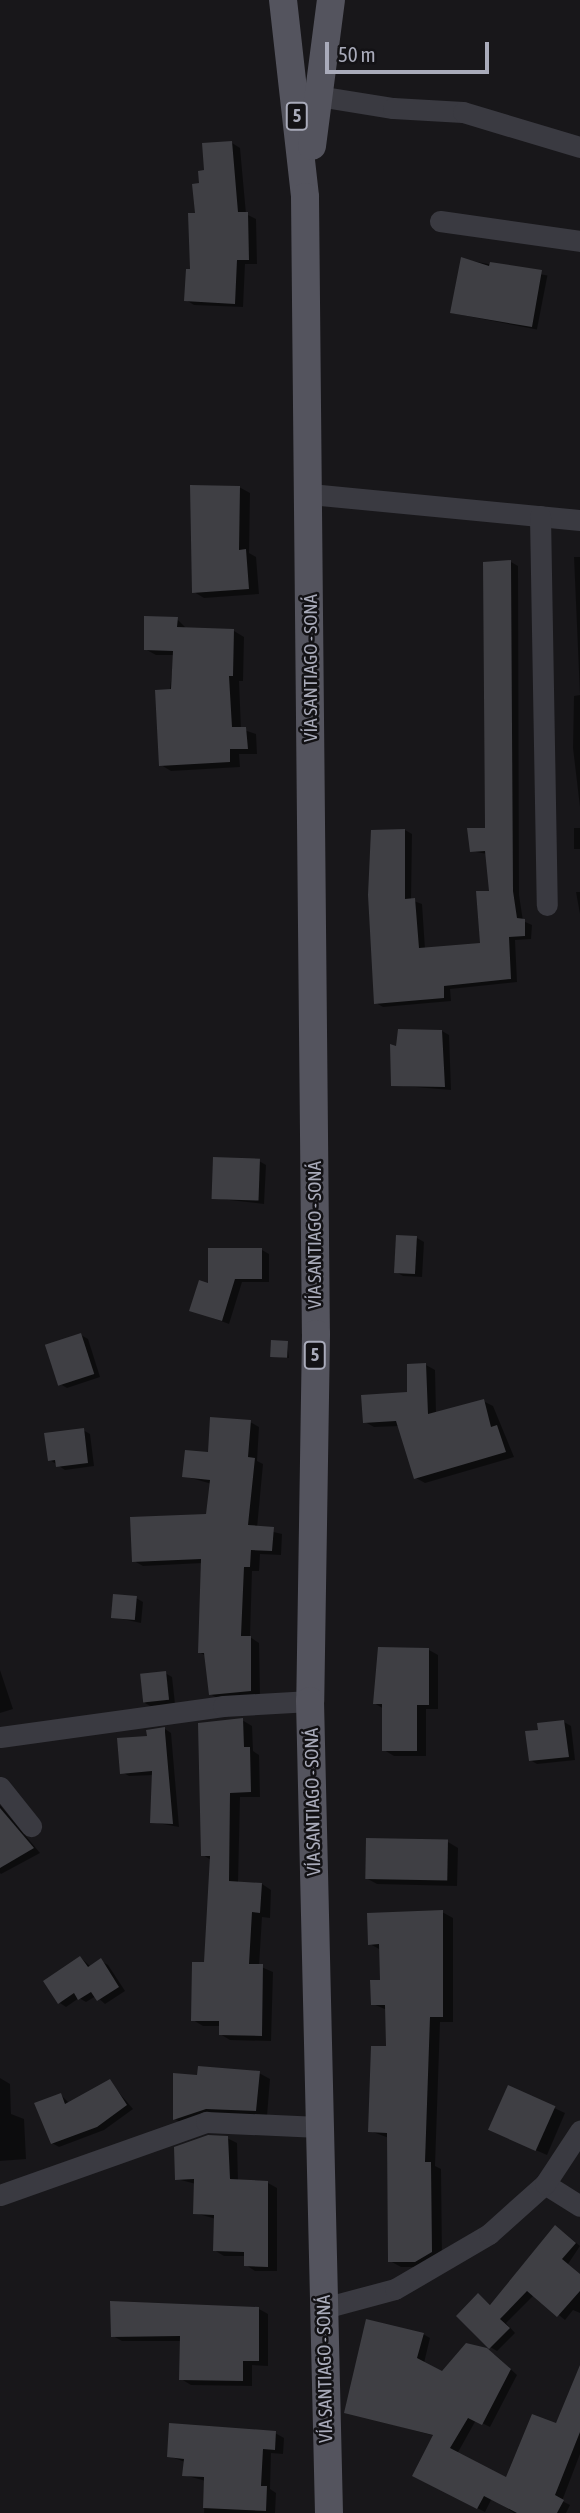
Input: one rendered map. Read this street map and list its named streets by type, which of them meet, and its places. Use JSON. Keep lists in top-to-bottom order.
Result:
{
  "streets": {
    "main road": ["5", "VÍA SANTIAGO - SONÁ"]
  },
  "scale_bar": "50 m"
}
